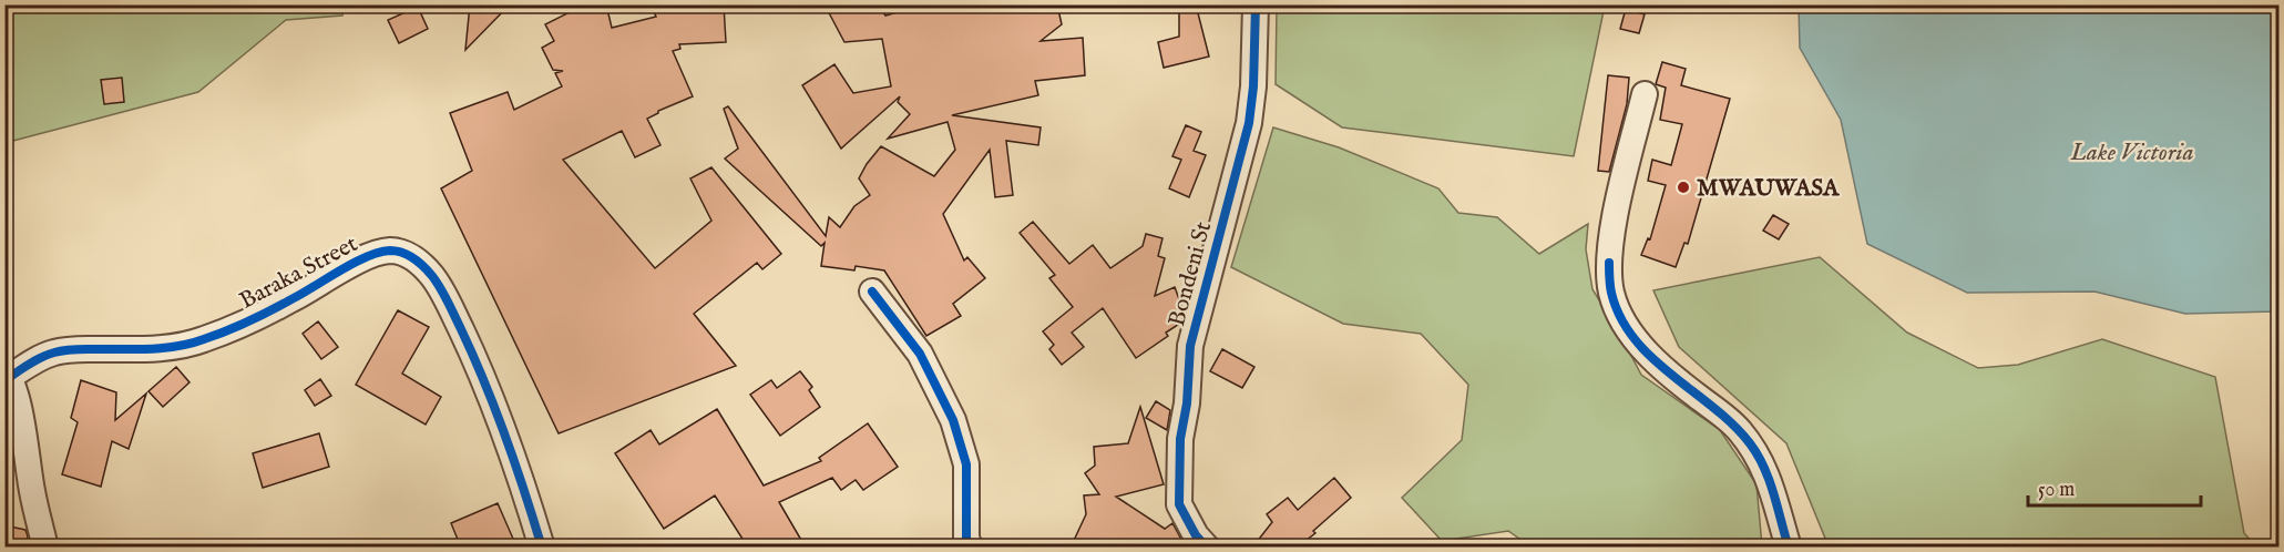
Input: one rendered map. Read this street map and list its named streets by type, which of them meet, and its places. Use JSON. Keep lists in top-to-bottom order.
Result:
{
  "streets": {
    "street": ["Baraka Street", "Bondeni St"]
  },
  "water": ["Lake Victoria"],
  "places": ["MWAUWASA"],
  "scale_bar": "50 m"
}
